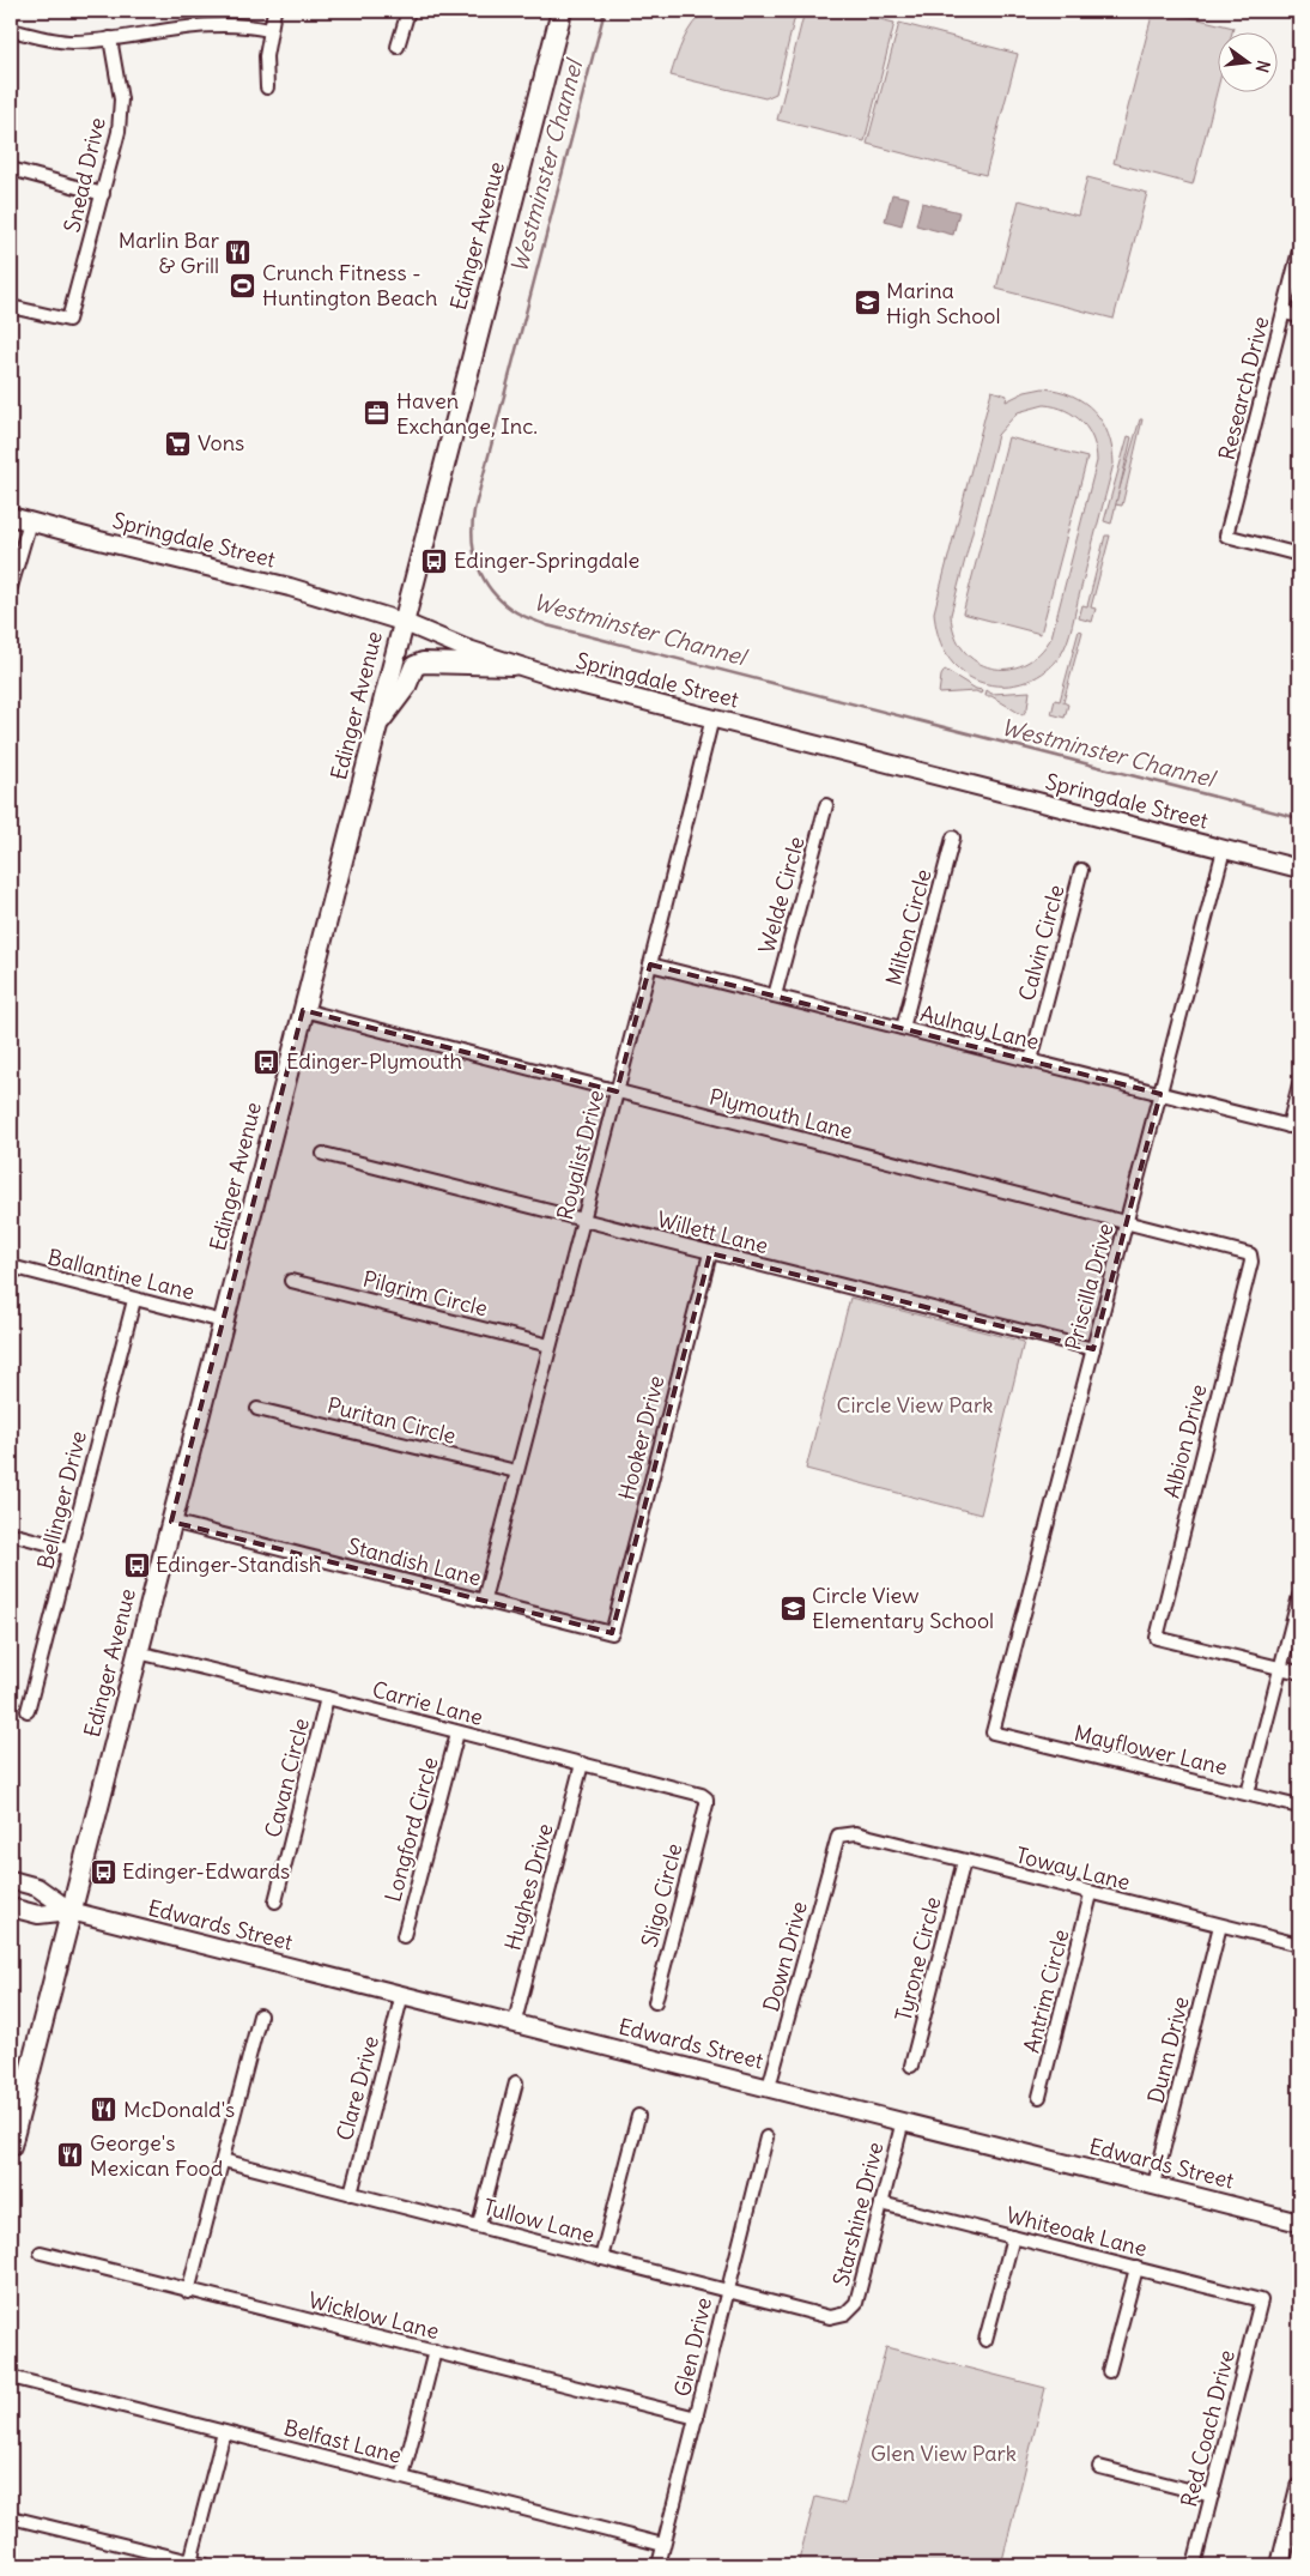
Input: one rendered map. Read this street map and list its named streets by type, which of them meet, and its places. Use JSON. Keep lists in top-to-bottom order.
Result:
{
  "streets": {
    "main road": ["Edinger Avenue", "Springdale Street", "Edwards Street"],
    "street": [
      "Snead Drive",
      "Research Drive",
      "Welde Circle",
      "Milton Circle",
      "Calvin Circle",
      "Aulnay Lane",
      "Plymouth Lane",
      "Royalist Drive",
      "Willett Lane",
      "Ballantine Lane",
      "Priscilla Drive",
      "Pilgrim Circle",
      "Puritan Circle",
      "Hooker Drive",
      "Albion Drive",
      "Bellinger Drive",
      "Standish Lane",
      "Carrie Lane",
      "Mayflower Lane",
      "Cavan Circle",
      "Longford Circle",
      "Toway Lane",
      "Hughes Drive",
      "Sligo Circle",
      "Down Drive",
      "Tyrone Circle",
      "Antrim Circle",
      "Dunn Drive",
      "Clare Drive",
      "Starshine Drive",
      "Tullow Lane",
      "Whiteoak Lane",
      "Wicklow Lane",
      "Glen Drive",
      "Red Coach Drive",
      "Belfast Lane"
    ]
  },
  "crossings": [
    ["Edinger Avenue", "Springdale Street"],
    ["Edinger Avenue", "Plymouth Lane"],
    ["Edinger Avenue", "Ballantine Lane"],
    ["Edinger Avenue", "Standish Lane"],
    ["Edinger Avenue", "Carrie Lane"],
    ["Edinger Avenue", "Edwards Street"],
    ["Springdale Street", "Royalist Drive"],
    ["Springdale Street", "Priscilla Drive"],
    ["Welde Circle", "Aulnay Lane"],
    ["Milton Circle", "Aulnay Lane"],
    ["Calvin Circle", "Aulnay Lane"],
    ["Aulnay Lane", "Royalist Drive"],
    ["Aulnay Lane", "Priscilla Drive"],
    ["Plymouth Lane", "Royalist Drive"],
    ["Plymouth Lane", "Priscilla Drive"],
    ["Plymouth Lane", "Albion Drive"],
    ["Royalist Drive", "Willett Lane"],
    ["Royalist Drive", "Pilgrim Circle"],
    ["Royalist Drive", "Puritan Circle"],
    ["Royalist Drive", "Standish Lane"],
    ["Willett Lane", "Priscilla Drive"],
    ["Willett Lane", "Hooker Drive"],
    ["Ballantine Lane", "Bellinger Drive"],
    ["Priscilla Drive", "Mayflower Lane"],
    ["Hooker Drive", "Standish Lane"],
    ["Carrie Lane", "Cavan Circle"],
    ["Carrie Lane", "Longford Circle"],
    ["Carrie Lane", "Hughes Drive"],
    ["Carrie Lane", "Sligo Circle"],
    ["Toway Lane", "Down Drive"],
    ["Toway Lane", "Tyrone Circle"],
    ["Toway Lane", "Antrim Circle"],
    ["Toway Lane", "Dunn Drive"],
    ["Hughes Drive", "Edwards Street"],
    ["Edwards Street", "Down Drive"],
    ["Edwards Street", "Dunn Drive"],
    ["Edwards Street", "Clare Drive"],
    ["Edwards Street", "Starshine Drive"],
    ["Clare Drive", "Tullow Lane"],
    ["Starshine Drive", "Tullow Lane"],
    ["Starshine Drive", "Whiteoak Lane"],
    ["Tullow Lane", "Glen Drive"],
    ["Whiteoak Lane", "Red Coach Drive"],
    ["Wicklow Lane", "Glen Drive"],
    ["Glen Drive", "Belfast Lane"]
  ],
  "water": ["Westminster Channel"],
  "parks": ["Circle View Park", "Glen View Park"],
  "places": {
    "restaurant": ["Marlin Bar & Grill", "McDonald's", "George's Mexican Food"],
    "sports": ["Crunch Fitness - Huntington Beach"],
    "school or university": ["Marina High School", "Circle View Elementary School"],
    "office": ["Haven Exchange, Inc."],
    "supermarket": ["Vons"],
    "bus stop": [
      "Edinger-Springdale",
      "Edinger-Plymouth",
      "Edinger-Standish",
      "Edinger-Edwards"
    ]
  },
  "north": "right"
}
